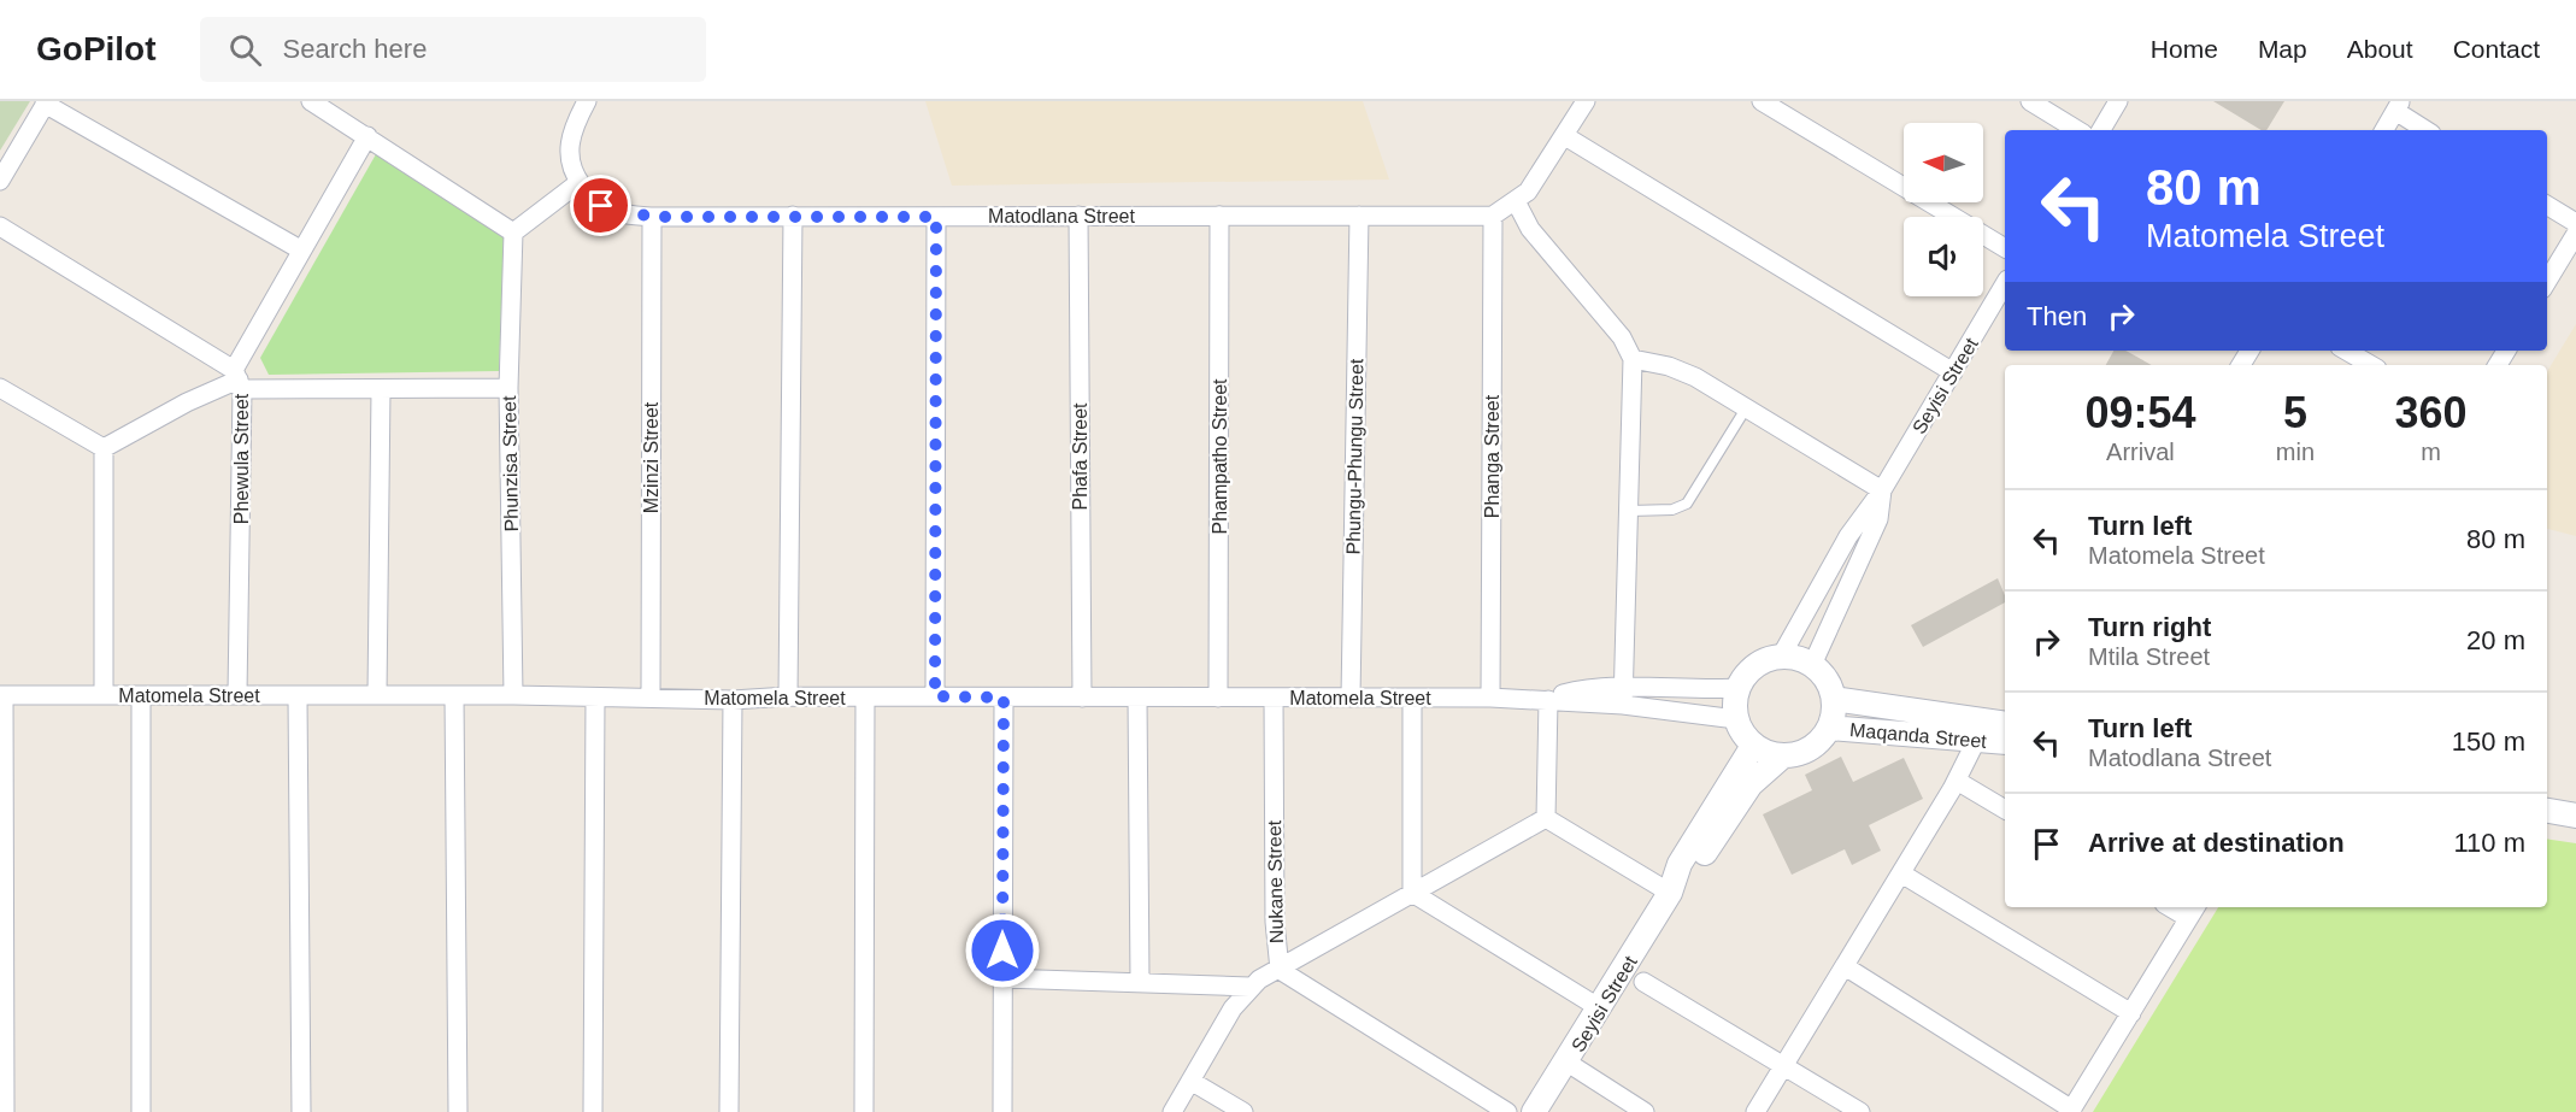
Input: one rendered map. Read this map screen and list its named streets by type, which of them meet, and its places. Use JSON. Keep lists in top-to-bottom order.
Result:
{
  "streets": {
    "street": [
      "Matodlana Street",
      "Seyisi Street",
      "Phafa Street",
      "Phampatho Street",
      "Phungu-Phungu Street",
      "Phanga Street",
      "Mzinzi Street",
      "Phewula Street",
      "Phunzisa Street",
      "Matomela Street",
      "Maqanda Street",
      "Nukane Street"
    ]
  },
  "crossings": [
    ["Matodlana Street", "Phafa Street"],
    ["Matodlana Street", "Phampatho Street"],
    ["Matodlana Street", "Phungu-Phungu Street"],
    ["Matodlana Street", "Phanga Street"],
    ["Matodlana Street", "Mzinzi Street"],
    ["Seyisi Street", "Matomela Street"],
    ["Seyisi Street", "Maqanda Street"],
    ["Phafa Street", "Matomela Street"],
    ["Phampatho Street", "Matomela Street"],
    ["Phungu-Phungu Street", "Matomela Street"],
    ["Phanga Street", "Matomela Street"],
    ["Mzinzi Street", "Matomela Street"],
    ["Phewula Street", "Matomela Street"],
    ["Phunzisa Street", "Matomela Street"],
    ["Matomela Street", "Maqanda Street"],
    ["Matomela Street", "Nukane Street"]
  ],
  "north": "left",
  "page": {
    "header": "GoPilot",
    "search": "Search here",
    "nav": [
      "Home",
      "Map",
      "About",
      "Contact"
    ],
    "turn": ["80 m", "Matomela Street"],
    "then": "Then",
    "eta": [
      "09:54",
      "Arrival",
      "5",
      "min",
      "360",
      "m"
    ],
    "list": [
      {
        "name": "Turn left",
        "note": "Matomela Street",
        "value": "80 m"
      },
      {
        "name": "Turn right",
        "note": "Mtila Street",
        "value": "20 m"
      },
      {
        "name": "Turn left",
        "note": "Matodlana Street",
        "value": "150 m"
      },
      {
        "name": "Arrive at destination",
        "value": "110 m"
      }
    ]
  }
}
